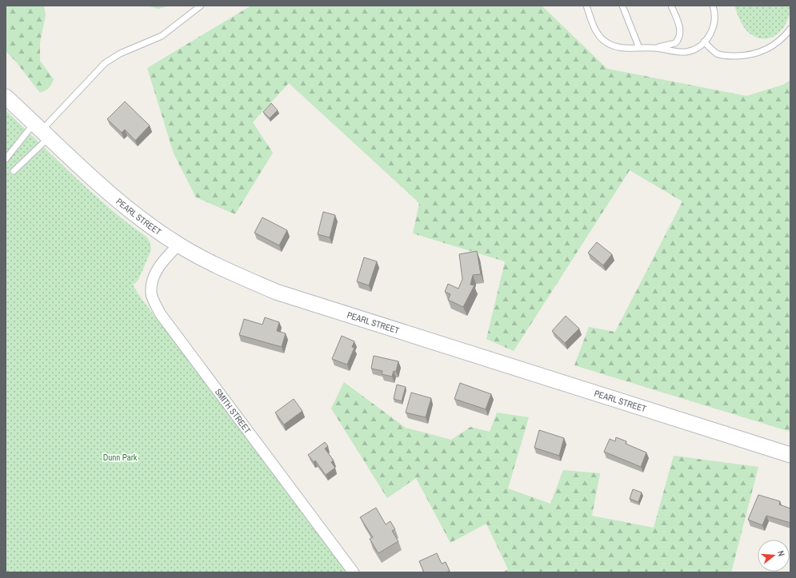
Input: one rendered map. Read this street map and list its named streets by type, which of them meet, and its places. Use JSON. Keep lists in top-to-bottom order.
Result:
{
  "streets": {
    "main road": ["PEARL STREET"],
    "street": ["SMITH STREET"]
  },
  "crossings": [
    ["PEARL STREET", "SMITH STREET"]
  ],
  "parks": ["Dunn Park"],
  "north": "right"
}
